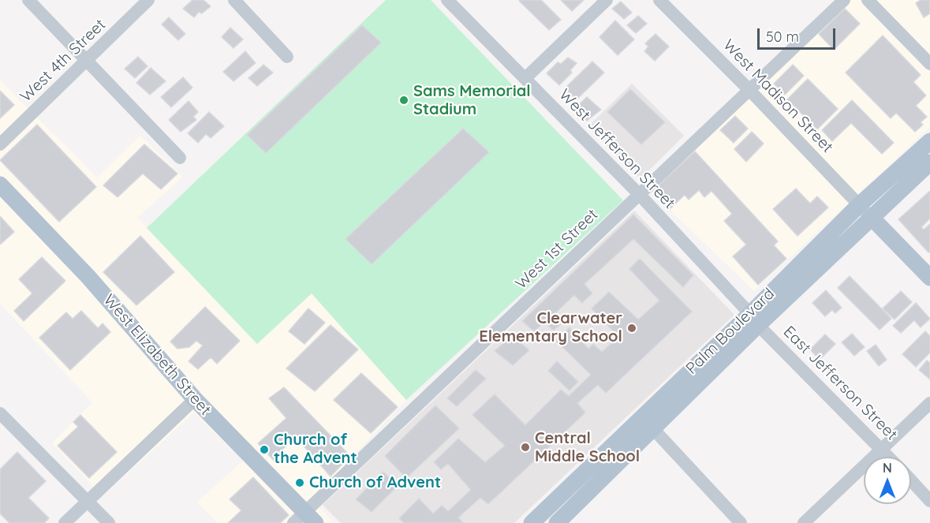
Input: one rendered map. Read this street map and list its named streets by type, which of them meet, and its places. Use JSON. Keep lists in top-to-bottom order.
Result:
{
  "streets": {
    "main road": ["Palm Boulevard", "West Elizabeth Street"],
    "street": [
      "West 4th Street",
      "West Madison Street",
      "West Jefferson Street",
      "West 1st Street",
      "East Jefferson Street"
    ]
  },
  "crossings": [
    ["West Madison Street", "West 1st Street"],
    ["West Madison Street", "Palm Boulevard"],
    ["West Jefferson Street", "West 1st Street"],
    ["West Jefferson Street", "Palm Boulevard"],
    ["West Jefferson Street", "East Jefferson Street"],
    ["West 1st Street", "West Elizabeth Street"],
    ["Palm Boulevard", "East Jefferson Street"]
  ],
  "places": [
    "Sams Memorial Stadium",
    "Clearwater Elementary School",
    "Central Middle School",
    "Church of the Advent",
    "Church of Advent"
  ],
  "scale_bar": "50 m",
  "north": "top"
}
